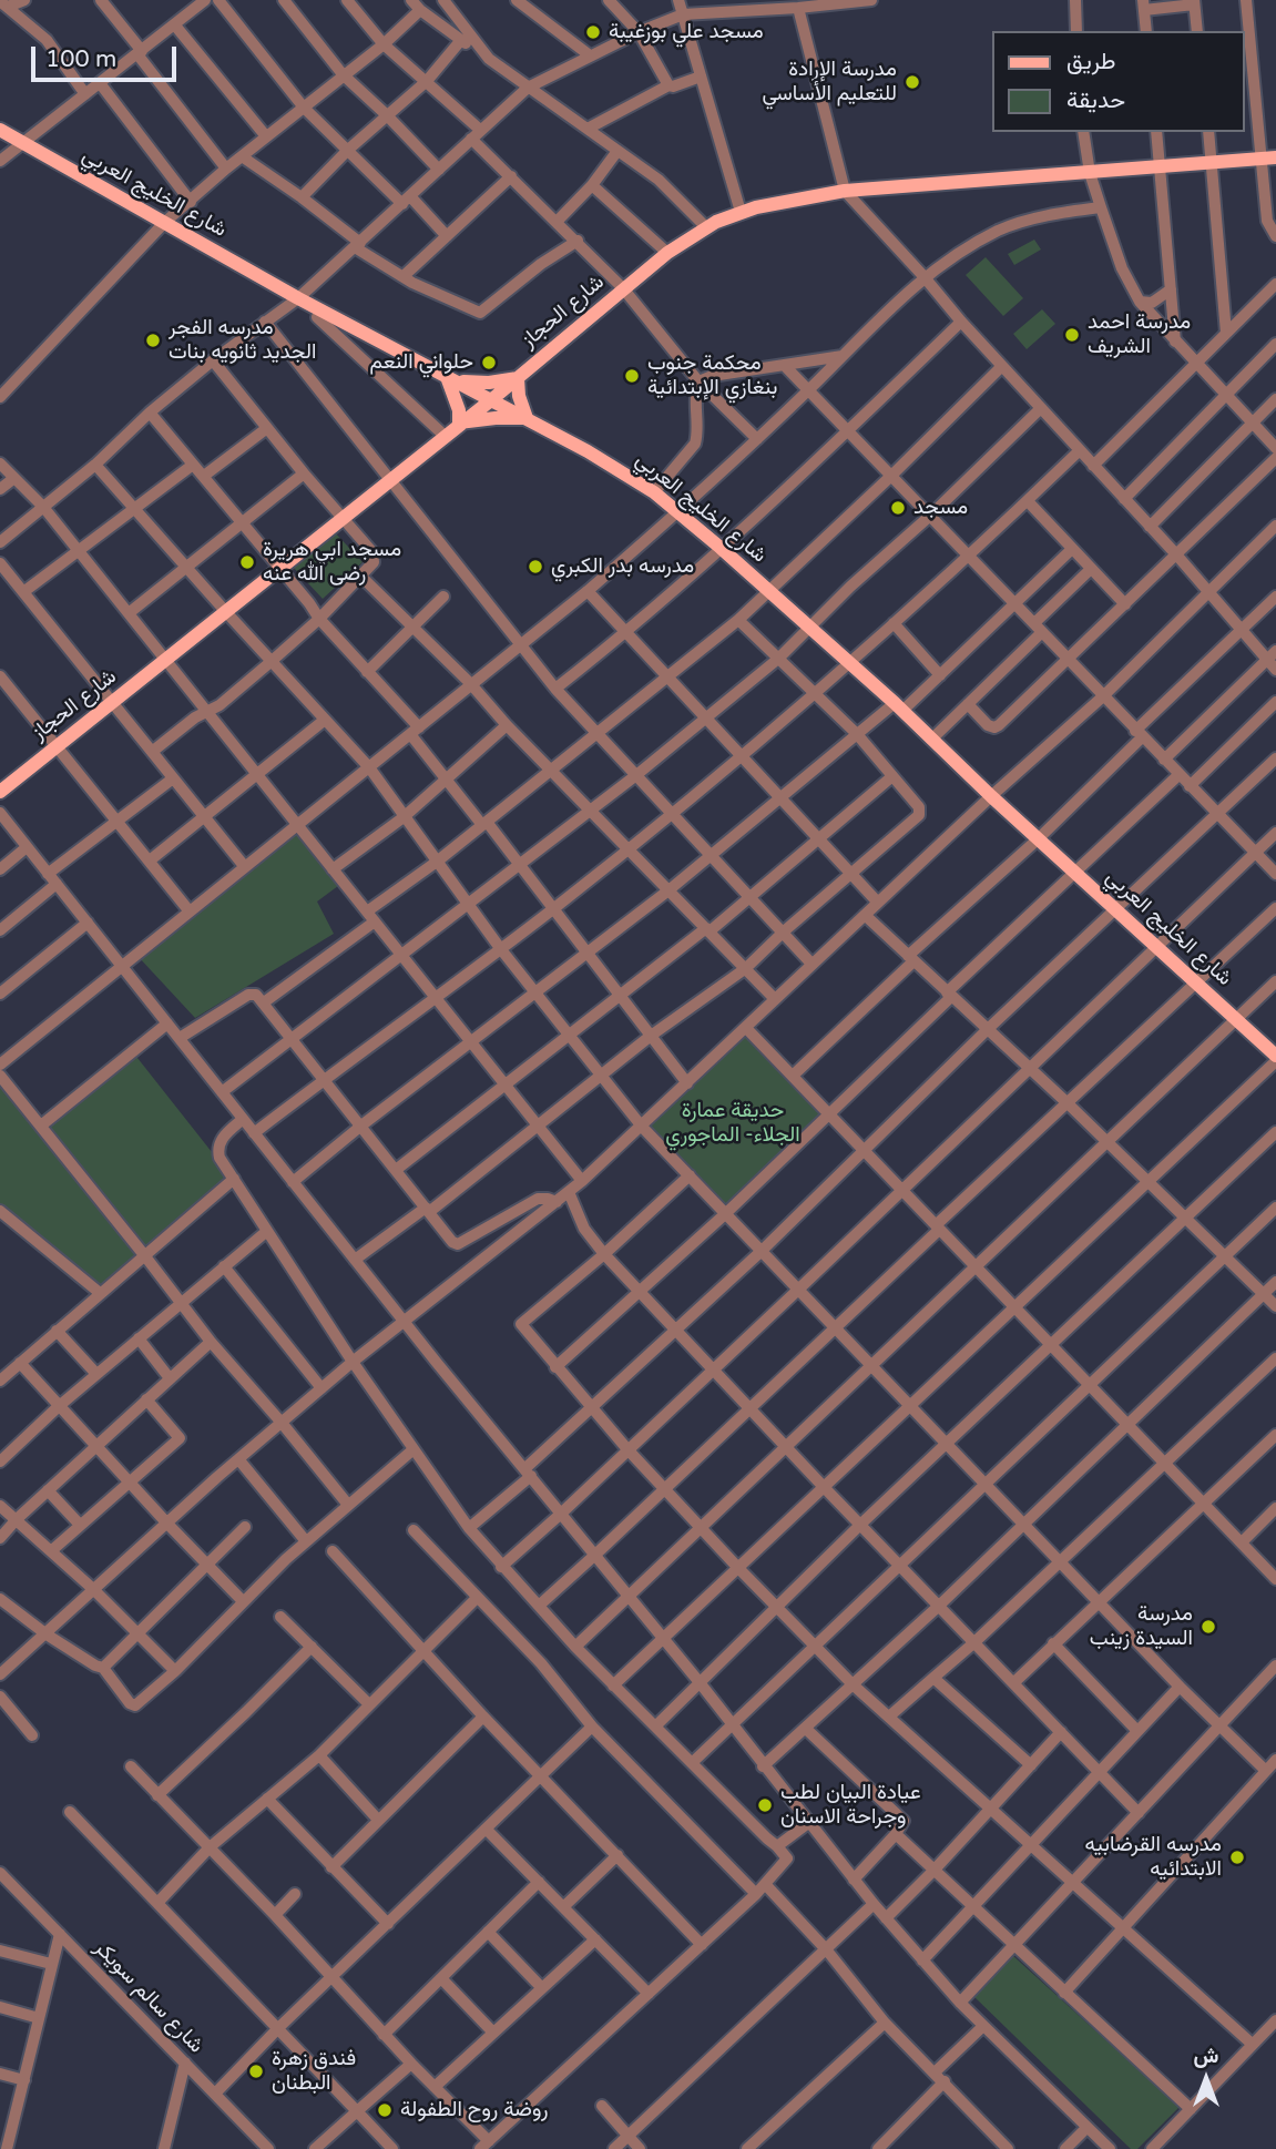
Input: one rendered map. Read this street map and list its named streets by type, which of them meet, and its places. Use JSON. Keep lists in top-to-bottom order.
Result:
{
  "streets": {
    "main road": ["شارع الخليج العربي", "شارع الحجاز"],
    "street": ["شارع سالم سويكر"]
  },
  "crossings": [
    ["شارع الخليج العربي", "شارع الحجاز"]
  ],
  "parks": ["حديقة عمارة الجلاء- الماجوري"],
  "places": [
    "مسجد علي بوزغيبة",
    "مدرسة الإرادة للتعليم الأساسي",
    "مدرسة احمد الشريف",
    "مدرسه الفجر الجديد ثانويه بنات",
    "حلواني النعم",
    "محكمة جنوب بنغازي الإبتدائية",
    "مسجد",
    "مسجد ابي هريرة رضى الله عنه",
    "مدرسه بدر الكبري",
    "مدرسة السيدة زينب",
    "عيادة البيان لطب وجراحة الاسنان",
    "مدرسه القرضابيه الابتدائيه",
    "فندق زهرة البطنان",
    "روضة روح الطفولة"
  ],
  "legend": ["طريق", "حديقة"],
  "scale_bar": "100 m",
  "north": "top"
}
